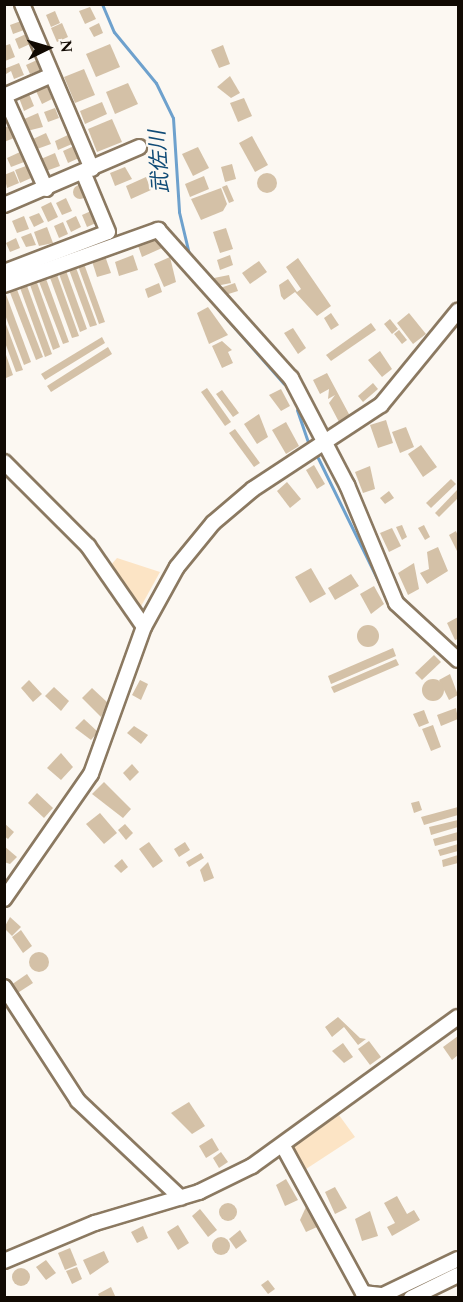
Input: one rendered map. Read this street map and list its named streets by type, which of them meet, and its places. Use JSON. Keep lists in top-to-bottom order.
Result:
{
  "water": ["武佐川"],
  "north": "right"
}
